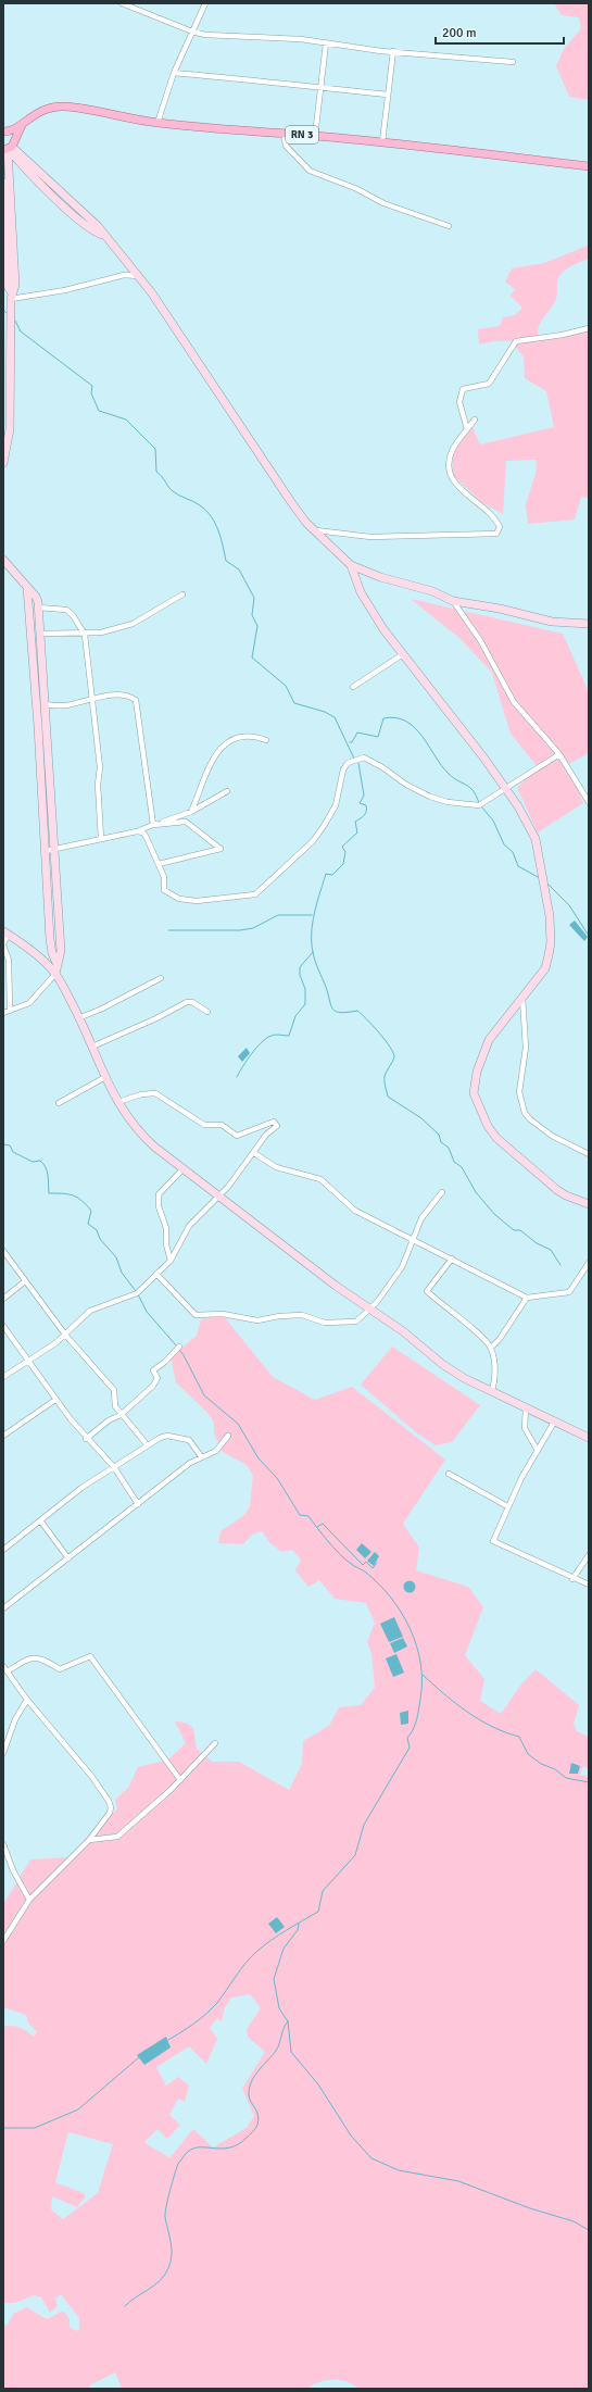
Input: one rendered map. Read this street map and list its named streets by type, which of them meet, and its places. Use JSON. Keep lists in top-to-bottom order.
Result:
{
  "streets": {
    "main road": ["RN 3"]
  },
  "scale_bar": "200 m"
}
